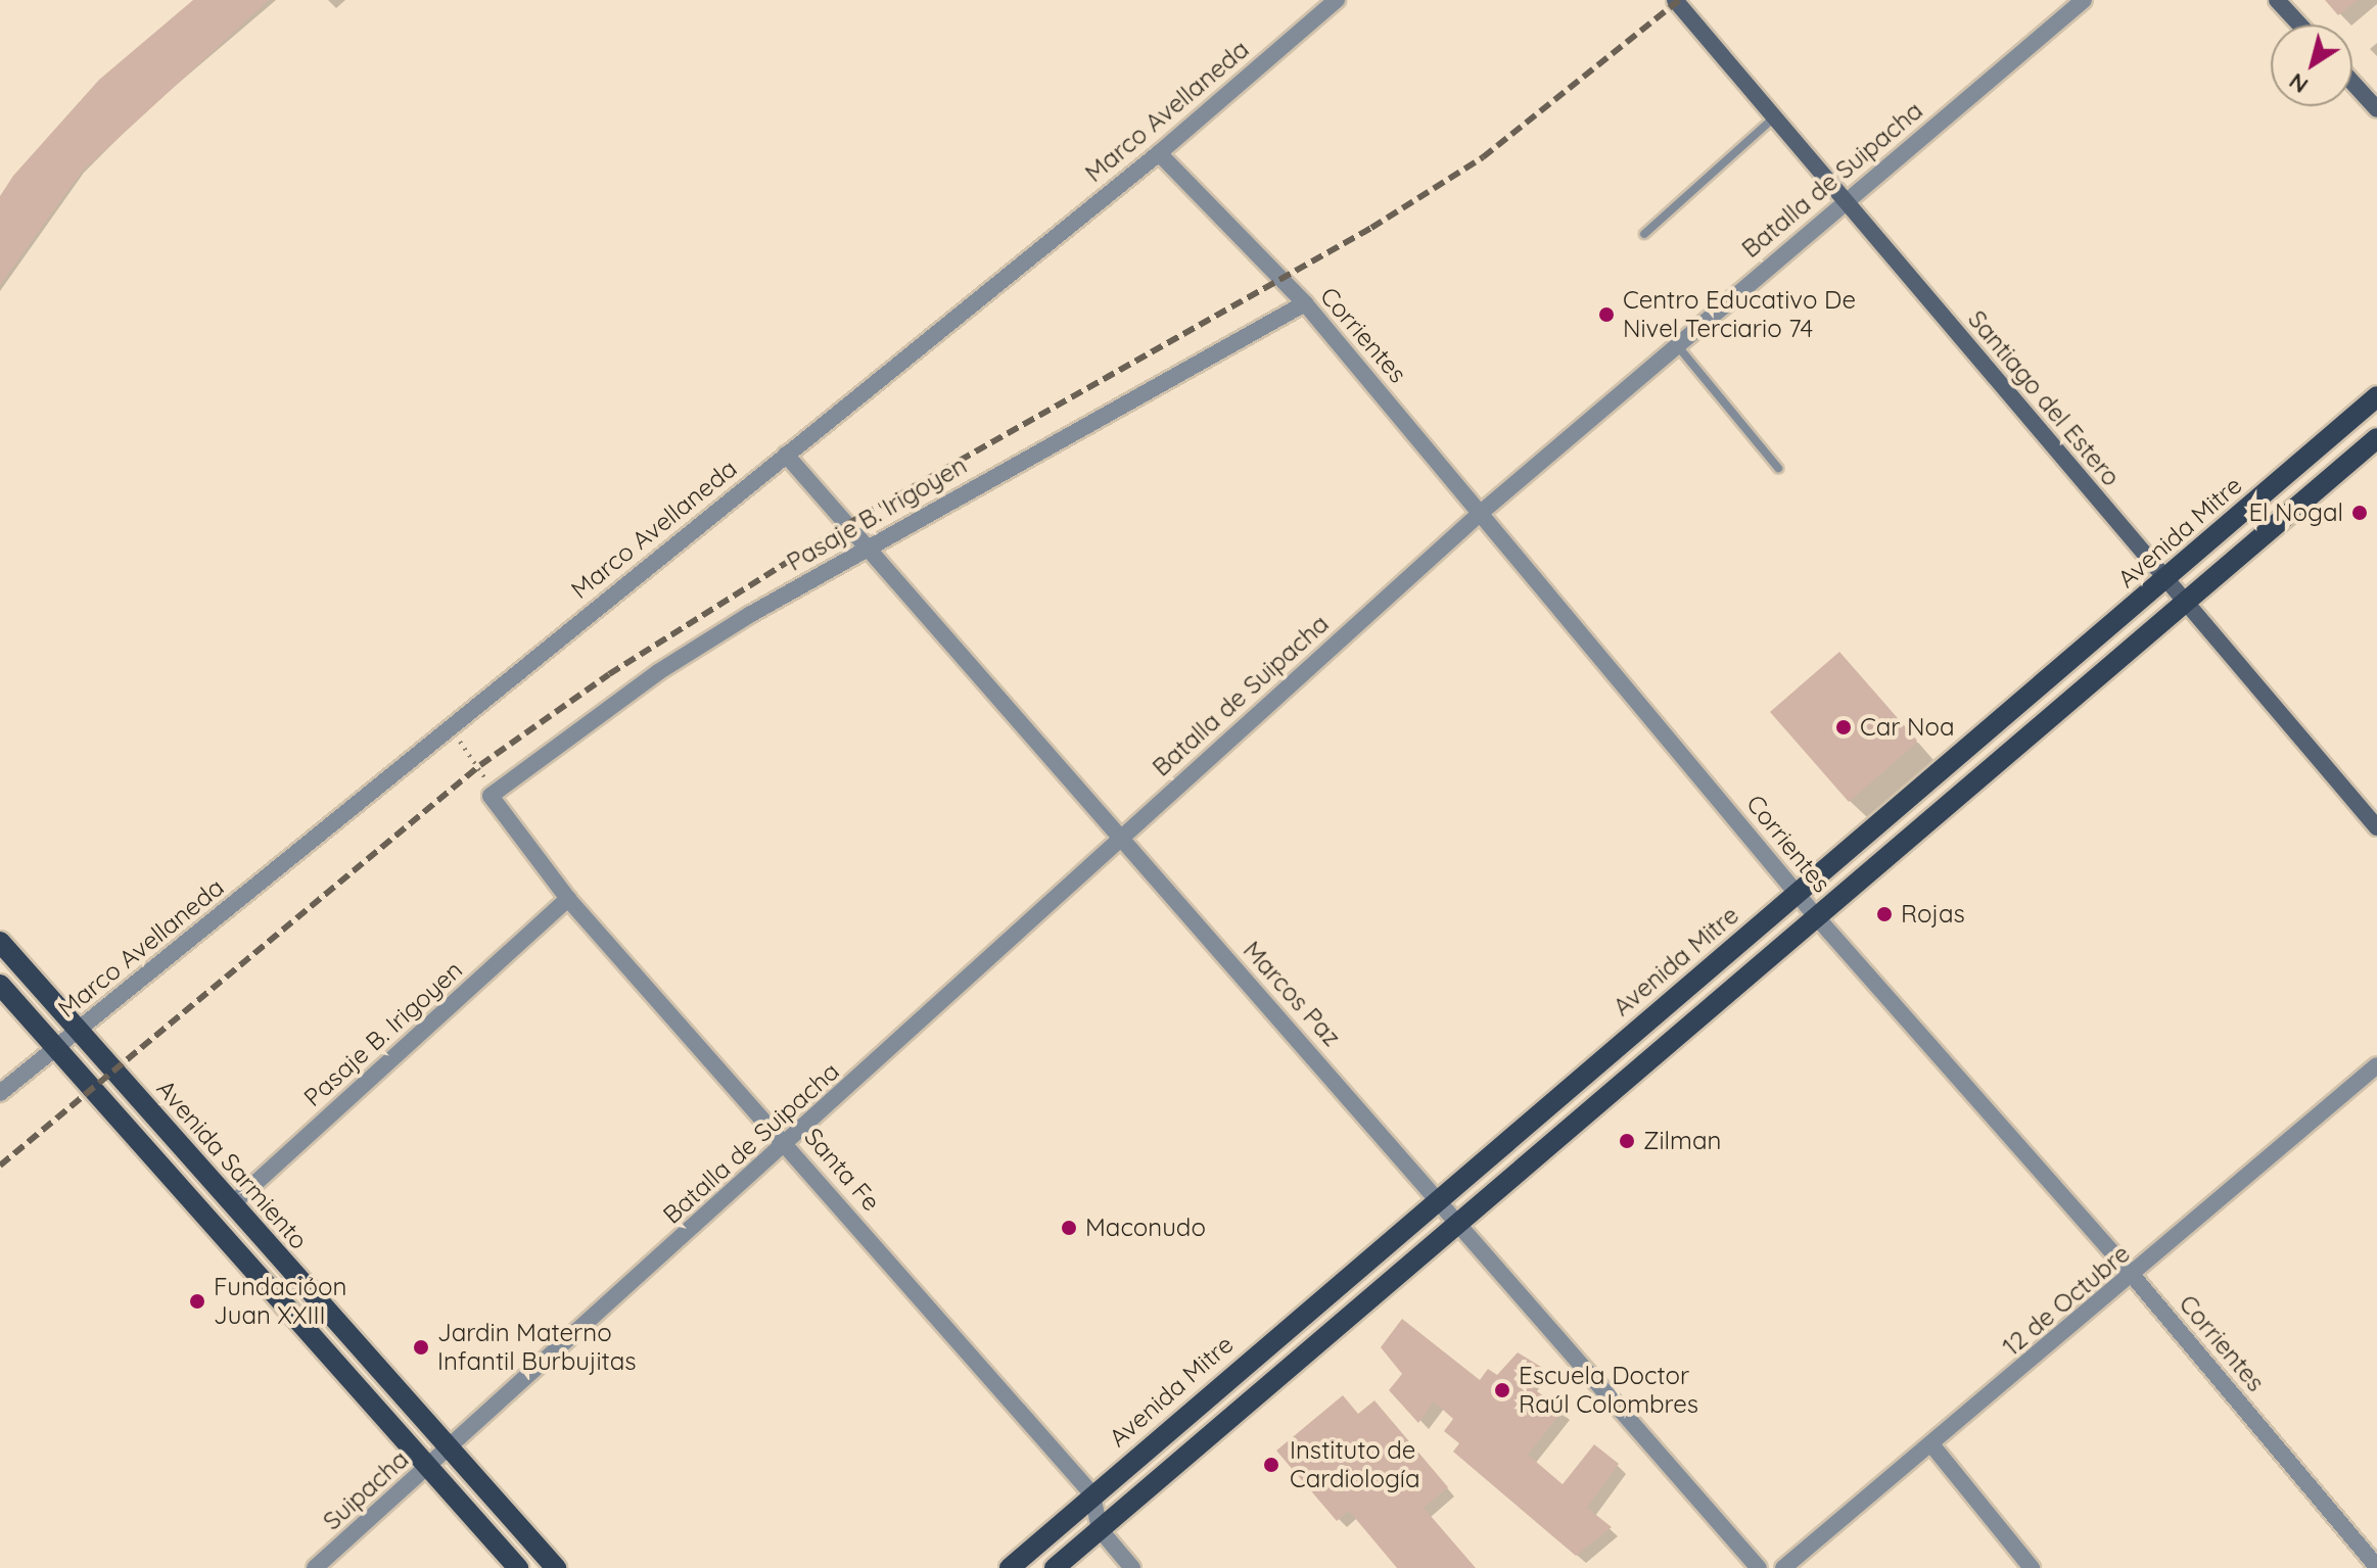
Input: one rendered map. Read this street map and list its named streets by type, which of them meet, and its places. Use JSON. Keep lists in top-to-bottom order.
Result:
{
  "streets": {
    "main road": ["Avenida Mitre", "Avenida Sarmiento"],
    "street": [
      "Marco Avellaneda",
      "Batalla de Suipacha",
      "Corrientes",
      "Santiago del Estero",
      "Pasaje B. Irigoyen",
      "Marcos Paz",
      "Santa Fe",
      "12 de Octubre",
      "Suipacha"
    ]
  },
  "crossings": [
    ["Marco Avellaneda", "Corrientes"],
    ["Marco Avellaneda", "Marcos Paz"],
    ["Marco Avellaneda", "Avenida Sarmiento"],
    ["Batalla de Suipacha", "Corrientes"],
    ["Batalla de Suipacha", "Santiago del Estero"],
    ["Batalla de Suipacha", "Marcos Paz"],
    ["Batalla de Suipacha", "Avenida Sarmiento"],
    ["Batalla de Suipacha", "Santa Fe"],
    ["Batalla de Suipacha", "Suipacha"],
    ["Corrientes", "Pasaje B. Irigoyen"],
    ["Corrientes", "Avenida Mitre"],
    ["Corrientes", "12 de Octubre"],
    ["Santiago del Estero", "Avenida Mitre"],
    ["Pasaje B. Irigoyen", "Marcos Paz"],
    ["Pasaje B. Irigoyen", "Avenida Sarmiento"],
    ["Pasaje B. Irigoyen", "Santa Fe"],
    ["Avenida Mitre", "Marcos Paz"],
    ["Avenida Mitre", "Santa Fe"],
    ["Avenida Sarmiento", "Suipacha"]
  ],
  "places": [
    "Centro Educativo De Nivel Terciario 74",
    "El Nogal",
    "Car Noa",
    "Rojas",
    "Zilman",
    "Maconudo",
    "Fundacióon Juan XXIII",
    "Jardin Materno Infantil Burbujitas",
    "Escuela Doctor Raúl Colombres",
    "Instituto de Cardiología"
  ],
  "north": "bottom left"
}
